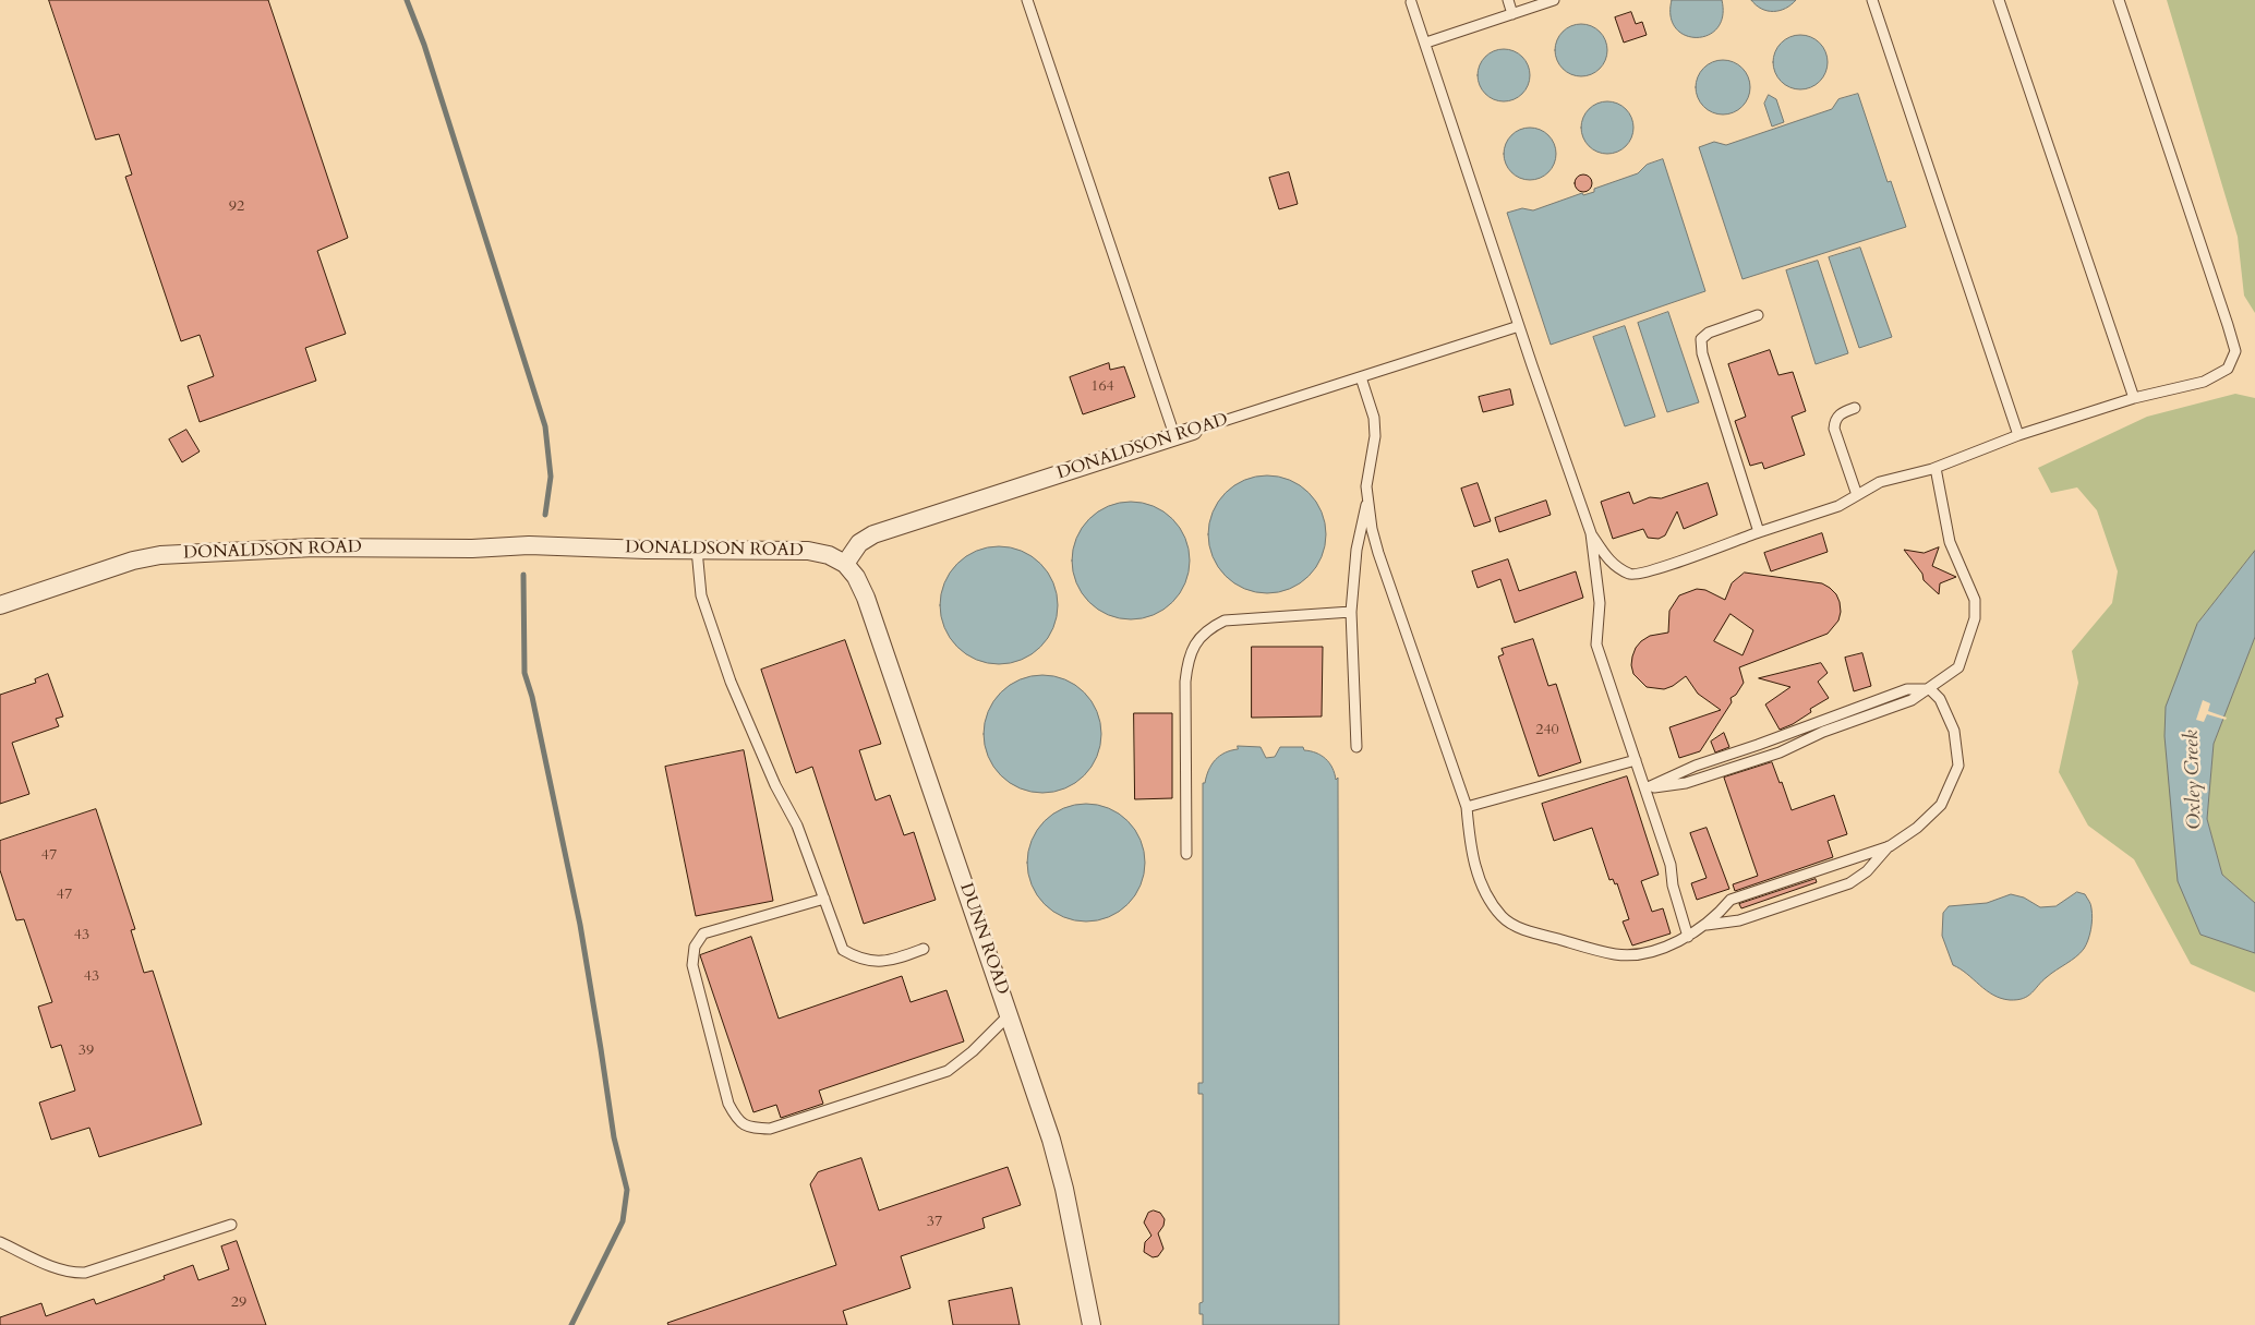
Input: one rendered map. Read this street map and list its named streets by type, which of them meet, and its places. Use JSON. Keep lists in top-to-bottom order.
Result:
{
  "streets": {
    "street": ["DONALDSON ROAD", "DUNN ROAD"]
  },
  "crossings": [
    ["DONALDSON ROAD", "DUNN ROAD"]
  ],
  "water": ["Oxley Creek"],
  "house_numbers": [
    "92",
    "164",
    "240",
    "47",
    "47",
    "43",
    "43",
    "39",
    "37",
    "29"
  ]
}
